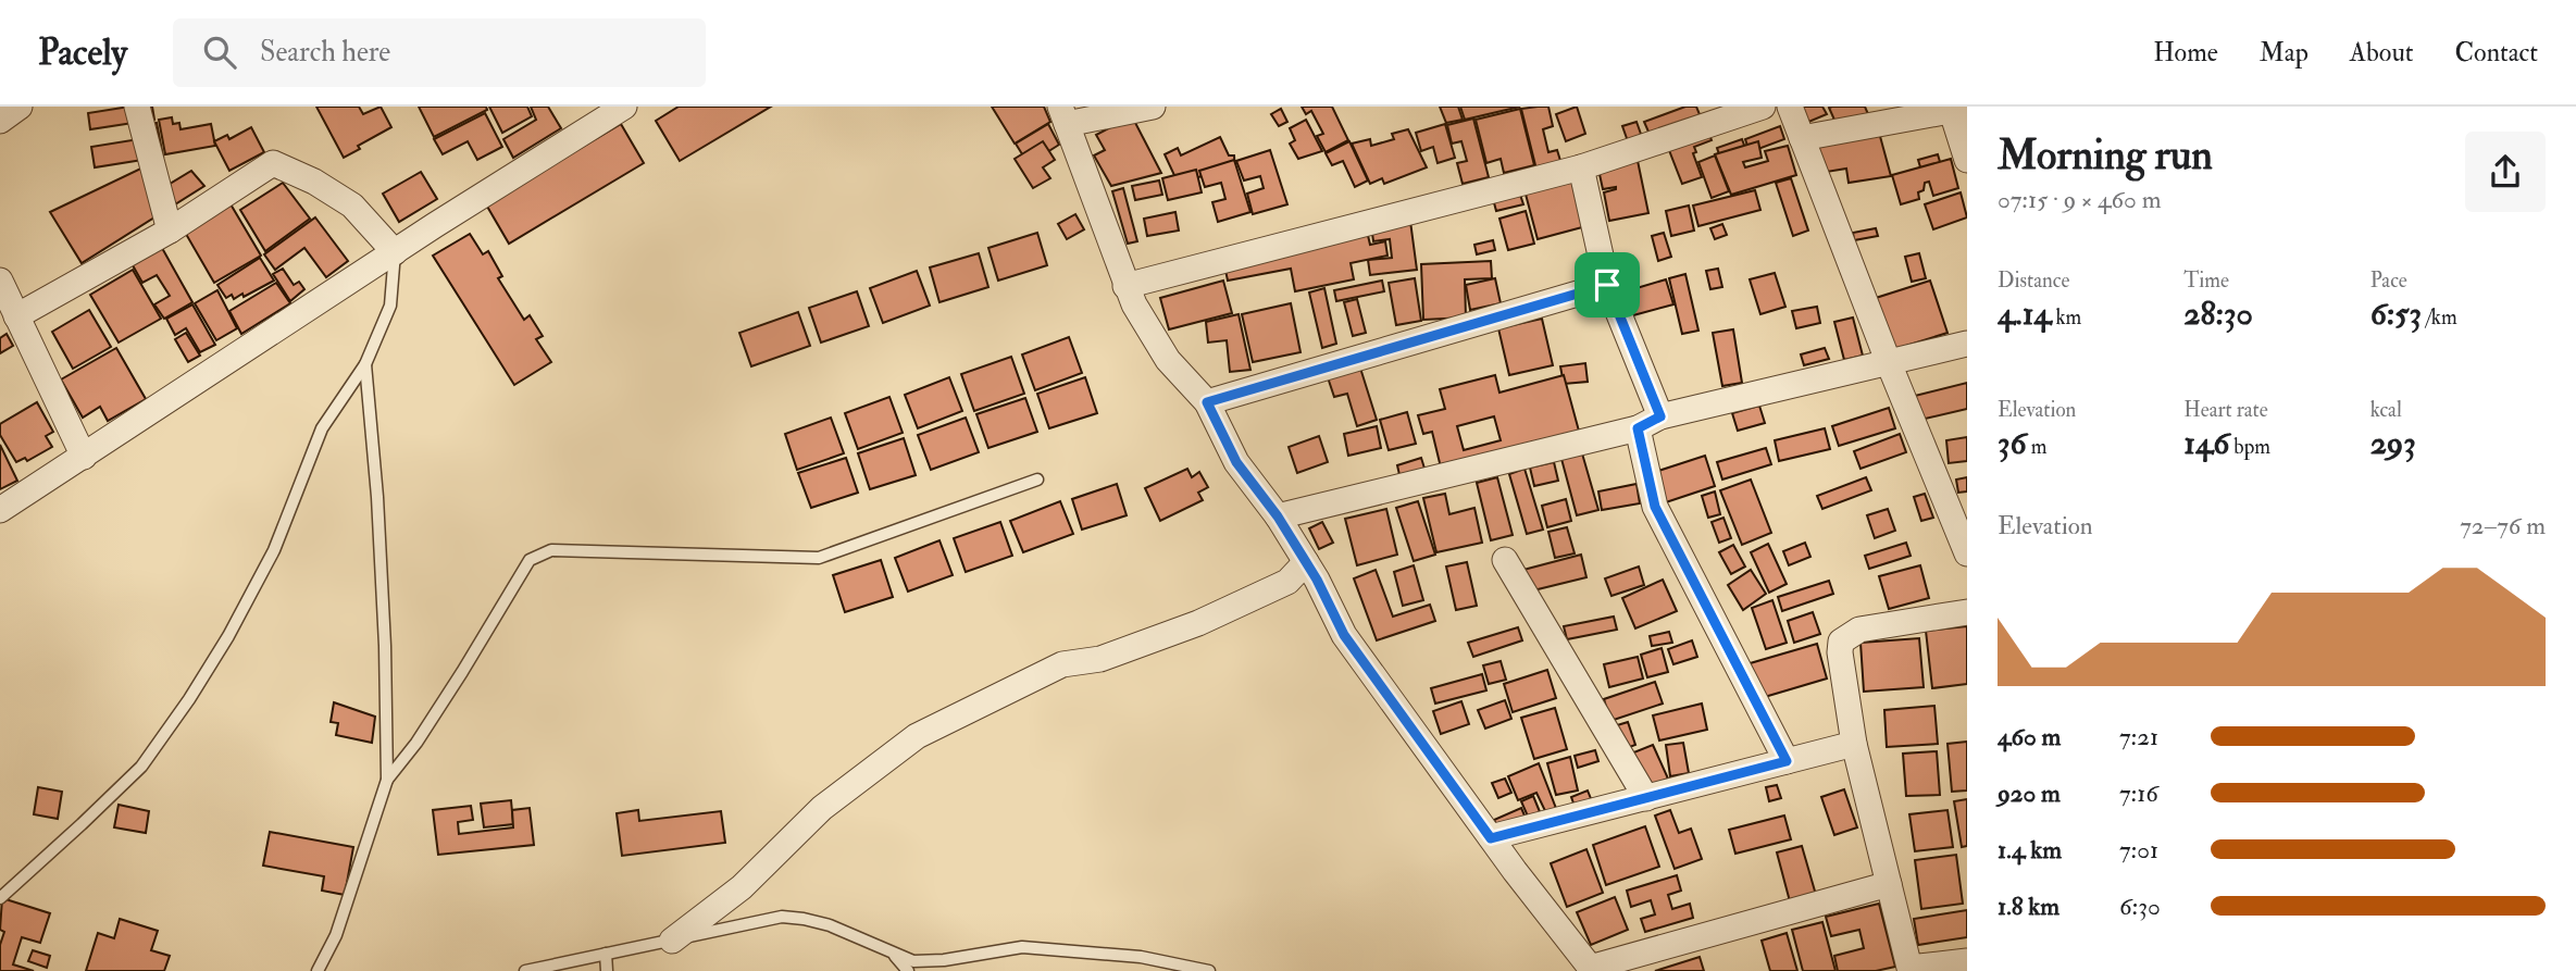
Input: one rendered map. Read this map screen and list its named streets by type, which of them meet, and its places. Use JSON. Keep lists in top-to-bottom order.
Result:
{
  "page": {
    "header": "Pacely",
    "search": "Search here",
    "nav": [
      "Home",
      "Map",
      "About",
      "Contact"
    ],
    "heading": ["Morning run", "07:15 · 9 × 460 m"],
    "stats": [
      ["Distance", "4.14 km"],
      ["Time", "28:30"],
      ["Pace", "6:53 /km"],
      ["Elevation", "36 m"],
      ["Heart rate", "146 bpm"],
      ["kcal", "293"]
    ],
    "chart": ["Elevation", "72–76 m"],
    "list": [
      {
        "name": "460 m",
        "note": "7:21"
      },
      {
        "name": "920 m",
        "note": "7:16"
      },
      {
        "name": "1.4 km",
        "note": "7:01"
      },
      {
        "name": "1.8 km",
        "note": "6:30"
      }
    ]
  }
}
